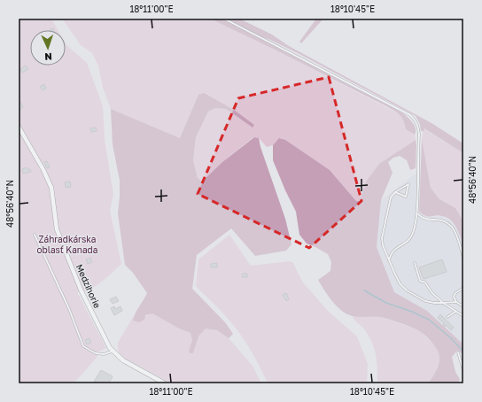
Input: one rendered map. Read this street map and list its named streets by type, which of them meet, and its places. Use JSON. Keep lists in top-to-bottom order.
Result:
{
  "streets": {
    "street": ["Medzihorie"]
  },
  "parks": ["Záhradkárska oblasť Kanada"],
  "north": "bottom",
  "coordinates": ["18°11'00\"E", "18°10'45\"E", "48°56'40\"N"]
}
